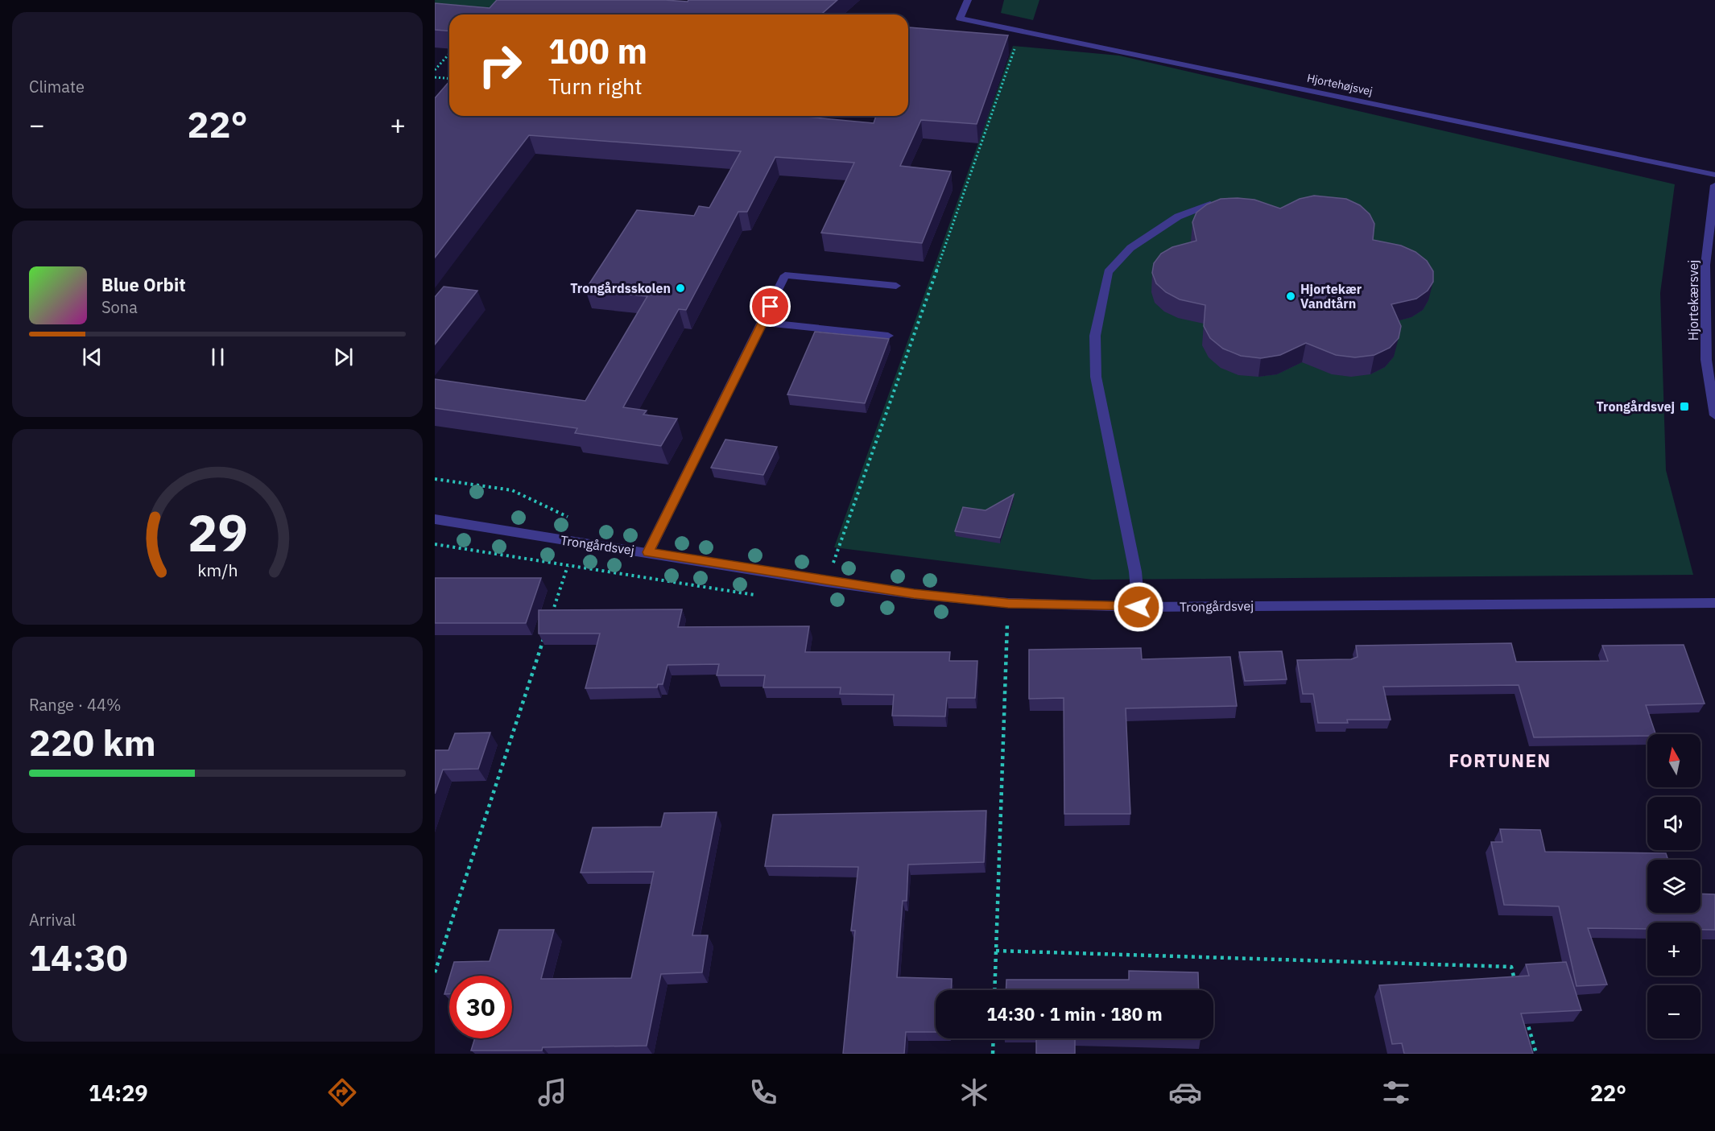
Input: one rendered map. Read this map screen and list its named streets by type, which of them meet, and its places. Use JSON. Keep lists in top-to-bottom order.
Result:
{
  "streets": {
    "street": ["Hjortehøjsvej", "Hjortekærsvej", "Trongårdsvej"]
  },
  "districts": ["FORTUNEN"],
  "places": {
    "other": ["Trongårdsskolen", "Hjortekær Vandtårn"],
    "transit": ["Trongårdsvej"]
  },
  "north": "top",
  "page": {
    "tile": [
      "Climate",
      ["Range · 44%", "220 km"],
      ["Arrival", "14:30"]
    ],
    "turn": ["100 m", "Turn right"],
    "heat": ["−", "22°", "+"],
    "song": ["Blue Orbit", "Sona"],
    "map_buttons": ["+", "−"],
    "limit": "30",
    "trip": "14:30 · 1 min · 180 m",
    "tabs": ["14:29", "22°"],
    "gauge": ["29", "km/h"]
  }
}
